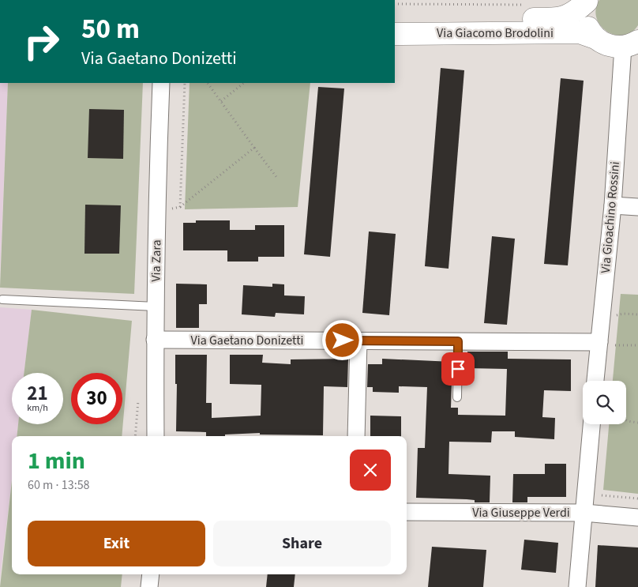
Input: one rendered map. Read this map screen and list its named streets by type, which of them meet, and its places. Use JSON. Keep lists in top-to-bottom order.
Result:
{
  "streets": {
    "main road": ["Via Giacomo Brodolini"],
    "street": [
      "Via Gioachino Rossini",
      "Via Zara",
      "Via Gaetano Donizetti",
      "Via Giuseppe Verdi"
    ]
  },
  "crossings": [
    ["Via Giacomo Brodolini", "Via Gioachino Rossini"],
    ["Via Gioachino Rossini", "Via Gaetano Donizetti"],
    ["Via Zara", "Via Gaetano Donizetti"]
  ],
  "page": {
    "turn": ["50 m", "Via Gaetano Donizetti"],
    "speed": "21 km/h",
    "limit": "30",
    "heading": ["1 min", "60 m · 13:58"],
    "buttons": ["Exit", "Share"]
  }
}
